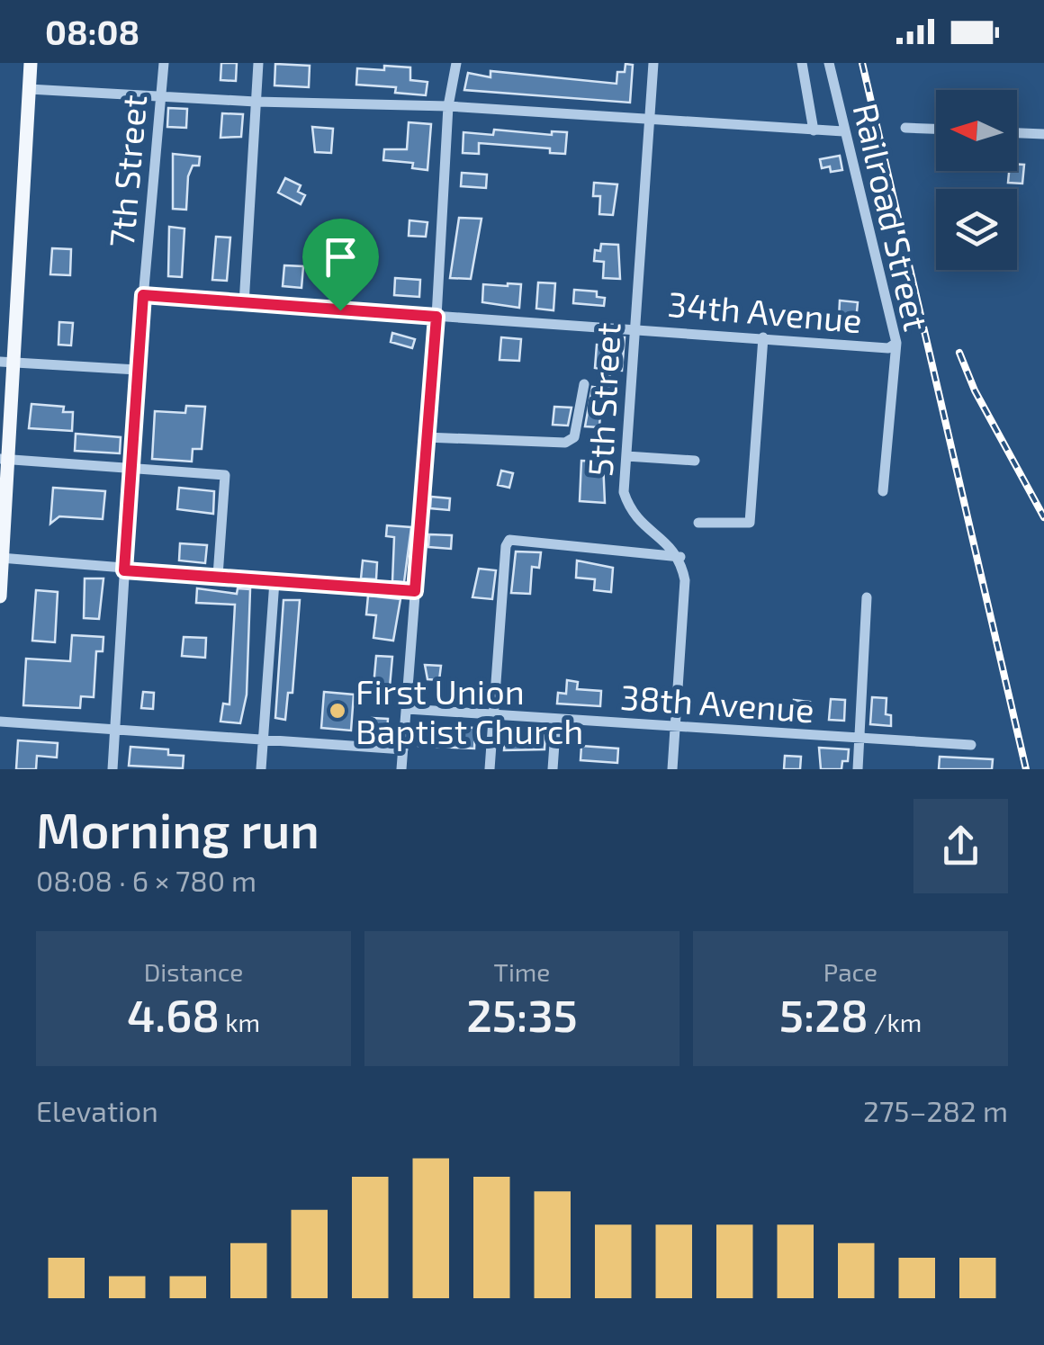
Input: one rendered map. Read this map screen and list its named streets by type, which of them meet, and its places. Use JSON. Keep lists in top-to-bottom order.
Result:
{
  "streets": {
    "street": [
      "7th Street",
      "Railroad Street",
      "34th Avenue",
      "5th Street",
      "38th Avenue"
    ]
  },
  "crossings": [
    ["7th Street", "34th Avenue"],
    ["Railroad Street", "34th Avenue"],
    ["34th Avenue", "5th Street"]
  ],
  "places": ["First Union Baptist Church"],
  "north": "left",
  "page": {
    "status": "08:08",
    "heading": ["Morning run", "08:08 · 6 × 780 m"],
    "stats": [
      ["Distance", "4.68 km"],
      ["Time", "25:35"],
      ["Pace", "5:28 /km"]
    ],
    "chart": ["Elevation", "275–282 m"]
  }
}
